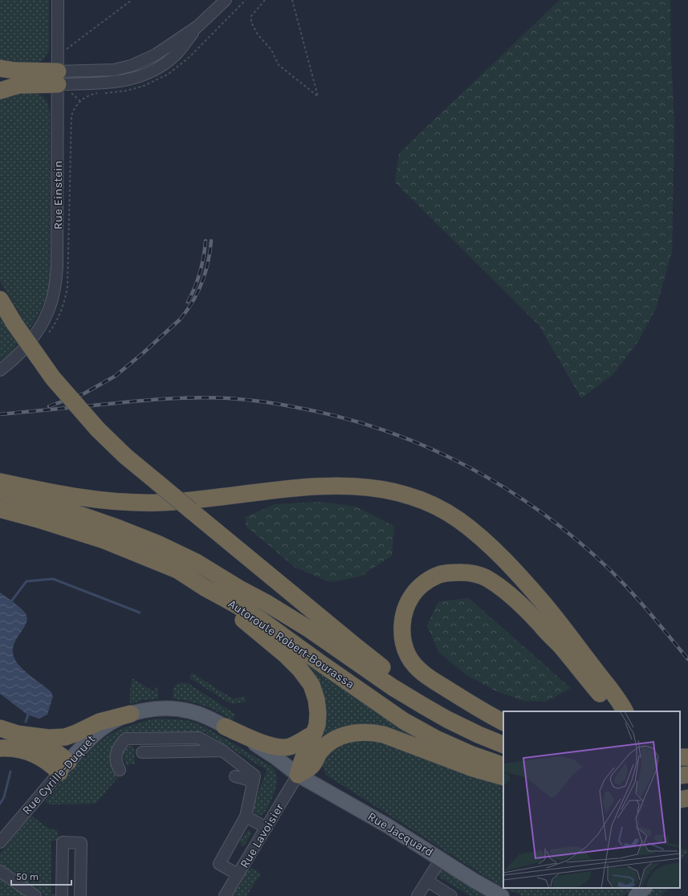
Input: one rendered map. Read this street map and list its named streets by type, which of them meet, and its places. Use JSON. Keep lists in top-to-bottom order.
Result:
{
  "streets": {
    "highway": ["Autoroute Robert-Bourassa"],
    "main road": ["Rue Cyrille-Duquet", "Rue Jacquard"],
    "street": ["Rue Einstein", "Rue Lavoisier"]
  },
  "crossings": [
    ["Rue Cyrille-Duquet", "Rue Jacquard"],
    ["Rue Cyrille-Duquet", "Rue Lavoisier"],
    ["Rue Jacquard", "Rue Lavoisier"]
  ],
  "scale_bar": "50 m"
}
